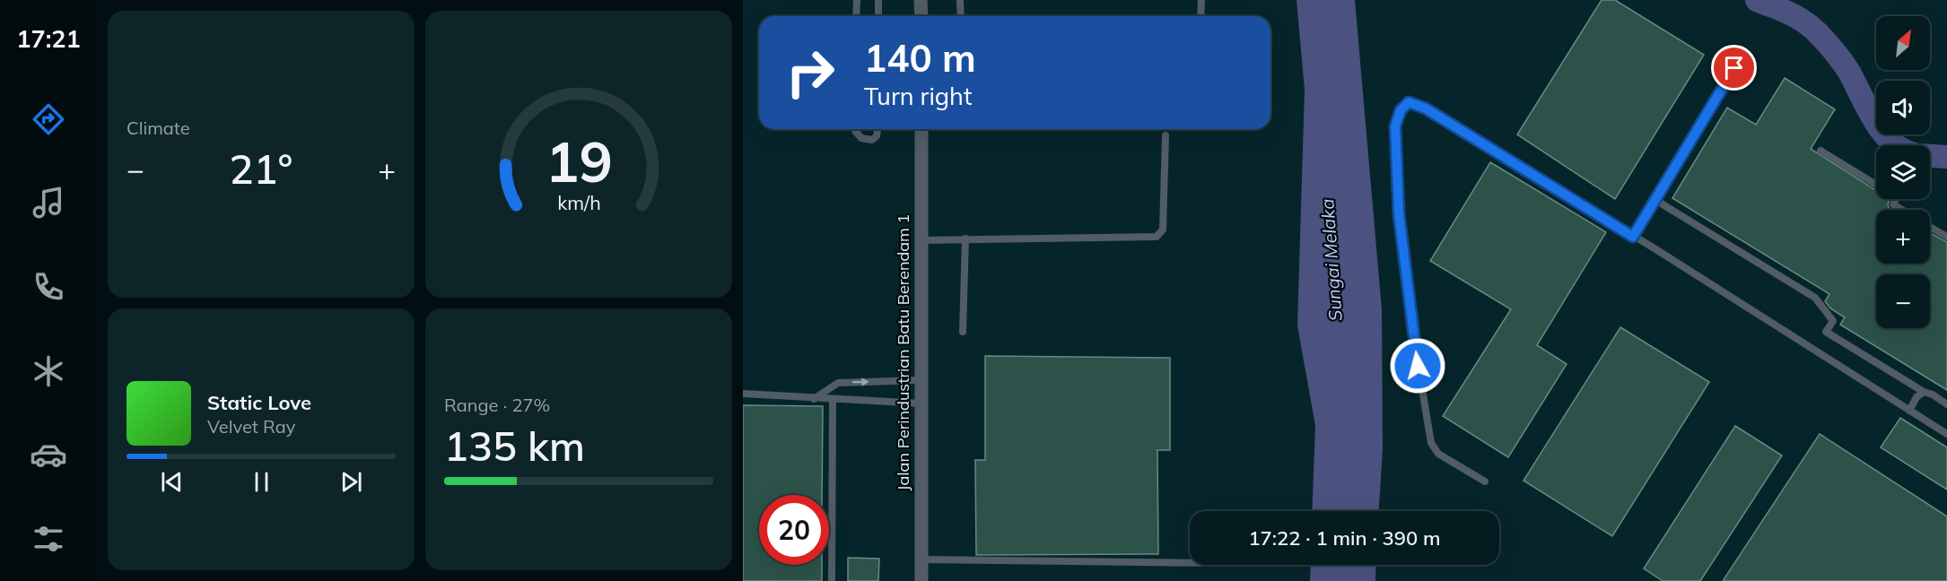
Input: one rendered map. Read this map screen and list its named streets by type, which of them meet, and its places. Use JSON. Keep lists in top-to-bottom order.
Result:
{
  "streets": {
    "street": ["Jalan Perindustrian Batu Berendam 1"]
  },
  "water": ["Sungai Melaka"],
  "north": "top right",
  "page": {
    "tabs": "17:21",
    "tile": [
      "Climate",
      ["Range · 27%", "135 km"]
    ],
    "map_buttons": ["+", "−"],
    "turn": ["140 m", "Turn right"],
    "heat": ["−", "21°", "+"],
    "song": ["Static Love", "Velvet Ray"],
    "limit": "20",
    "trip": "17:22 · 1 min · 390 m",
    "gauge": ["19", "km/h"]
  }
}
